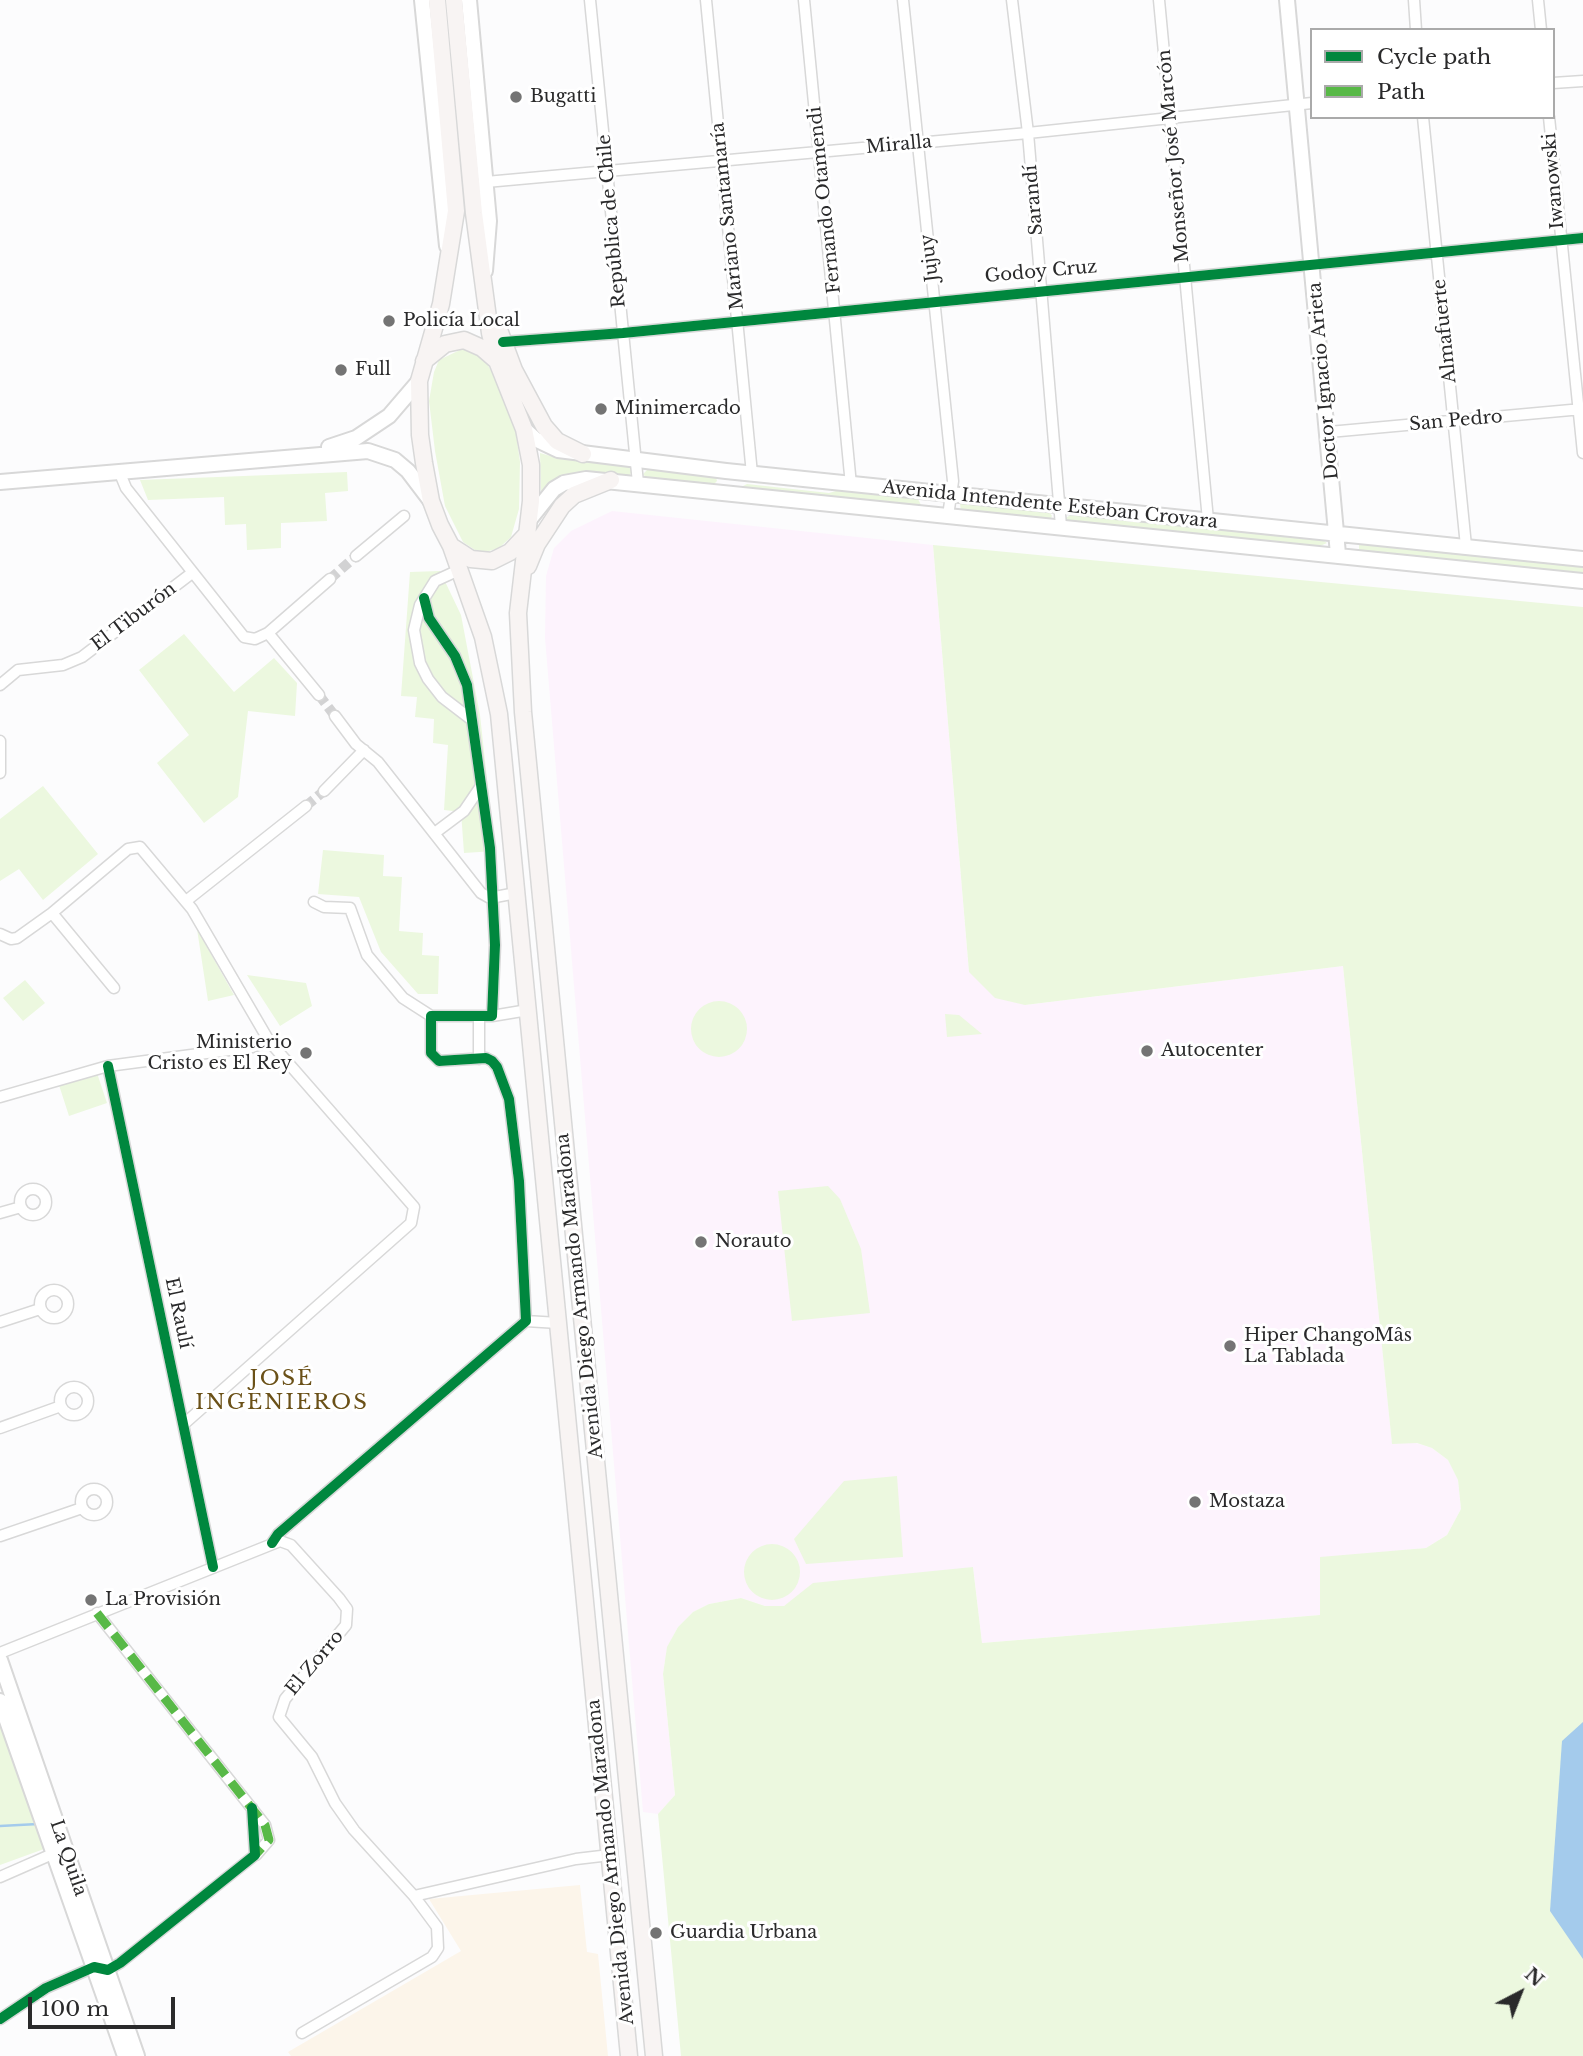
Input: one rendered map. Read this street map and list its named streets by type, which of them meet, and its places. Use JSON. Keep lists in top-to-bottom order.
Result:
{
  "streets": {
    "main road": [
      "Doctor Ignacio Arieta",
      "Avenida Intendente Esteban Crovara",
      "Avenida Diego Armando Maradona",
      "La Quila"
    ],
    "street": [
      "Miralla",
      "Monseñor José Marcón",
      "Iwanowski",
      "Fernando Otamendi",
      "Sarandí",
      "Mariano Santamaría",
      "República de Chile",
      "Jujuy",
      "Godoy Cruz",
      "Almafuerte",
      "San Pedro",
      "El Tiburón",
      "El Raulí",
      "El Zorro"
    ]
  },
  "crossings": [
    ["Miralla", "Monseñor José Marcón"],
    ["Miralla", "Fernando Otamendi"],
    ["Miralla", "Sarandí"],
    ["Miralla", "Mariano Santamaría"],
    ["Miralla", "República de Chile"],
    ["Miralla", "Jujuy"],
    ["Miralla", "Doctor Ignacio Arieta"],
    ["Monseñor José Marcón", "Godoy Cruz"],
    ["Monseñor José Marcón", "Avenida Intendente Esteban Crovara"],
    ["Iwanowski", "Godoy Cruz"],
    ["Iwanowski", "San Pedro"],
    ["Fernando Otamendi", "Godoy Cruz"],
    ["Fernando Otamendi", "Avenida Intendente Esteban Crovara"],
    ["Sarandí", "Godoy Cruz"],
    ["Sarandí", "Avenida Intendente Esteban Crovara"],
    ["Mariano Santamaría", "Godoy Cruz"],
    ["Mariano Santamaría", "Avenida Intendente Esteban Crovara"],
    ["República de Chile", "Godoy Cruz"],
    ["República de Chile", "Avenida Intendente Esteban Crovara"],
    ["Jujuy", "Godoy Cruz"],
    ["Jujuy", "Avenida Intendente Esteban Crovara"],
    ["Godoy Cruz", "Almafuerte"],
    ["Godoy Cruz", "Doctor Ignacio Arieta"],
    ["Almafuerte", "San Pedro"],
    ["Almafuerte", "Avenida Intendente Esteban Crovara"],
    ["Doctor Ignacio Arieta", "San Pedro"],
    ["Doctor Ignacio Arieta", "Avenida Intendente Esteban Crovara"],
    ["Avenida Intendente Esteban Crovara", "Avenida Diego Armando Maradona"]
  ],
  "districts": ["JOSÉ INGENIEROS"],
  "places": [
    "Bugatti",
    "Policía Local",
    "Full",
    "Minimercado",
    "Autocenter",
    "Ministerio Cristo es El Rey",
    "Norauto",
    "Hiper ChangoMâs La Tablada",
    "Mostaza",
    "La Provisión",
    "Guardia Urbana"
  ],
  "legend": ["Cycle path", "Path"],
  "scale_bar": "100 m",
  "north": "top right"
}
